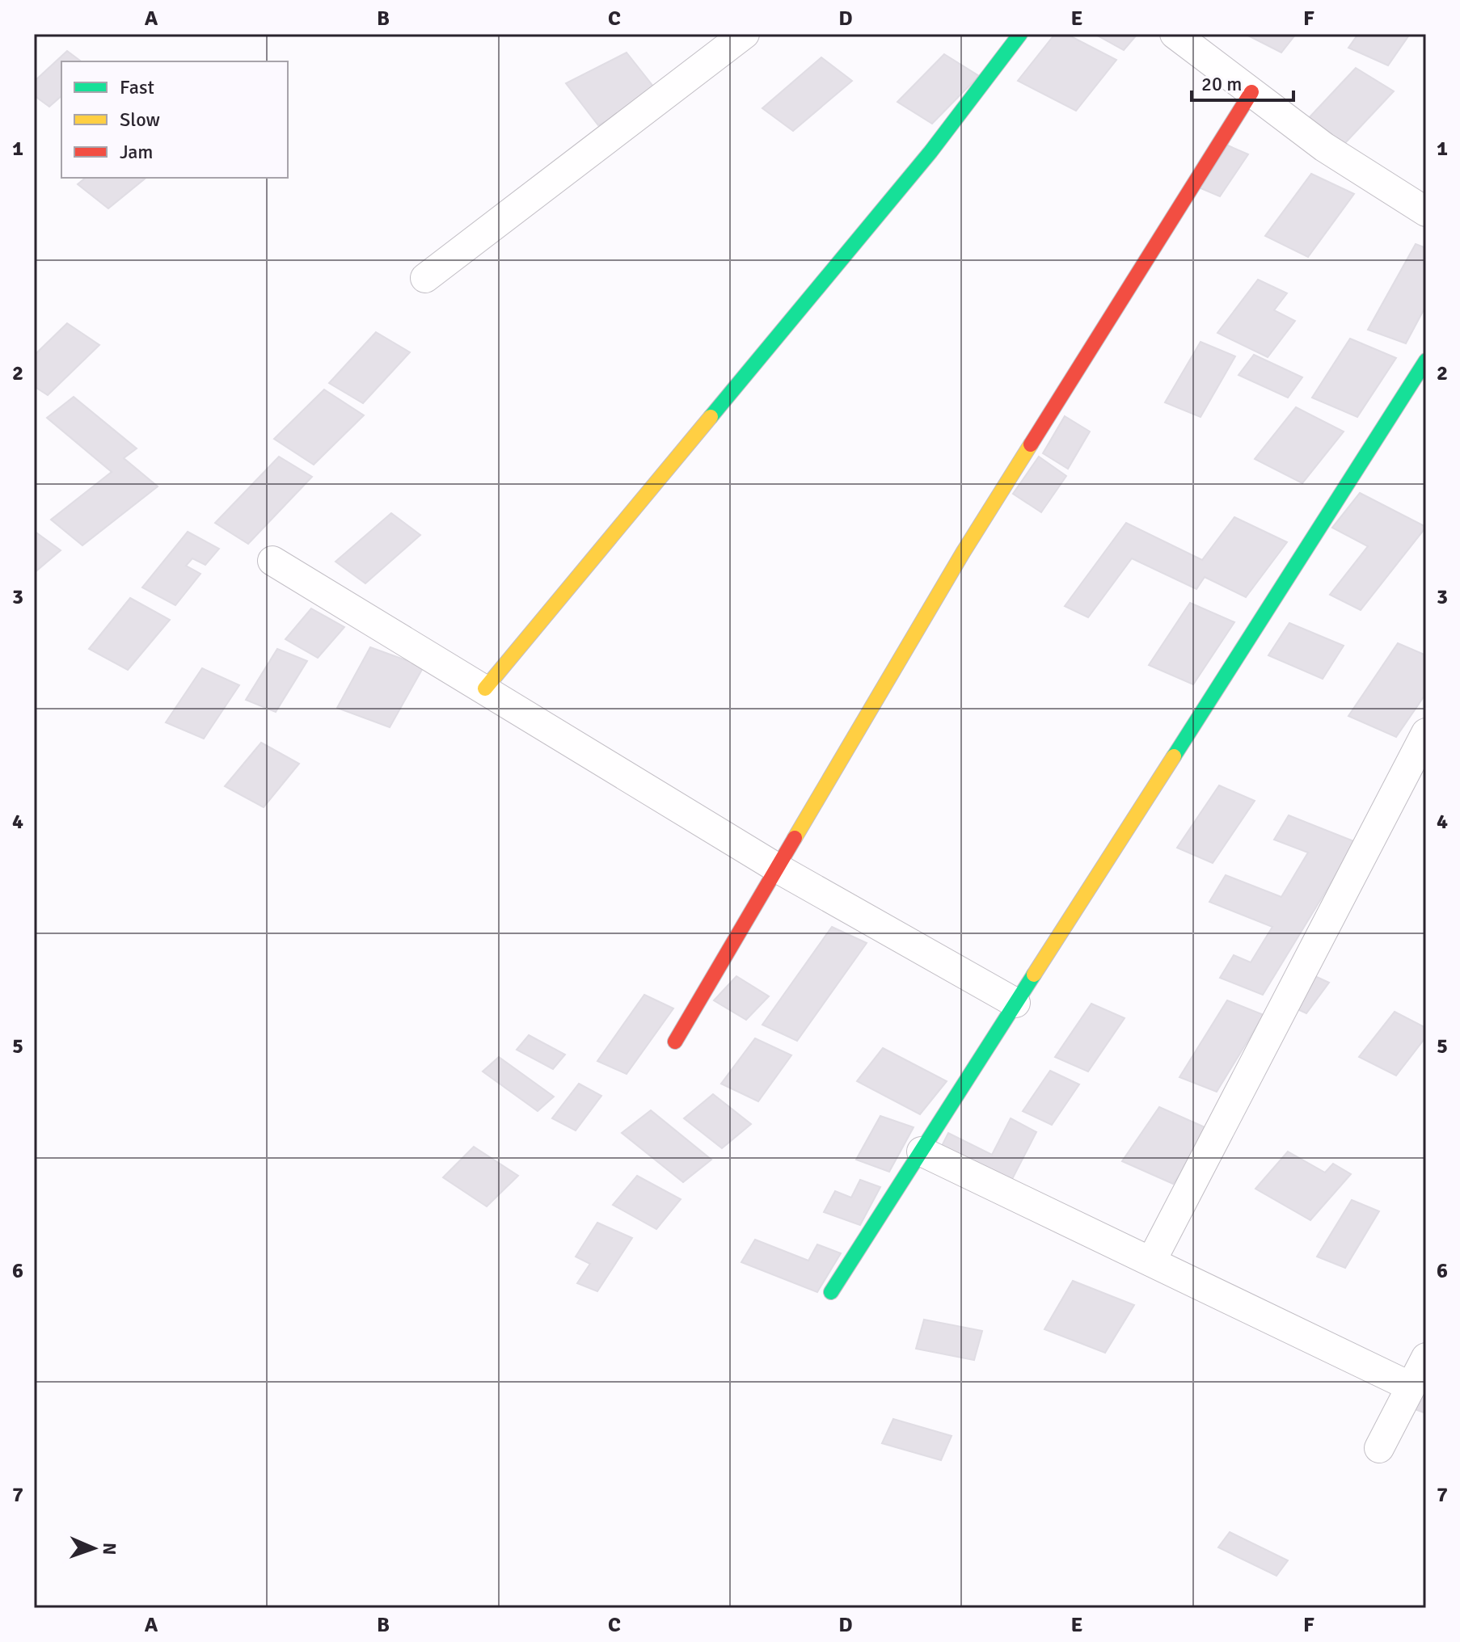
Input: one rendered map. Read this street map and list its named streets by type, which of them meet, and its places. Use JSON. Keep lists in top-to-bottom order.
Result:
{
  "legend": ["Fast", "Slow", "Jam"],
  "scale_bar": "20 m",
  "north": "right",
  "grid": {
    "columns": [
      "A",
      "B",
      "C",
      "D",
      "E",
      "F"
    ],
    "rows": [
      "1",
      "2",
      "3",
      "4",
      "5",
      "6",
      "7"
    ]
  }
}
